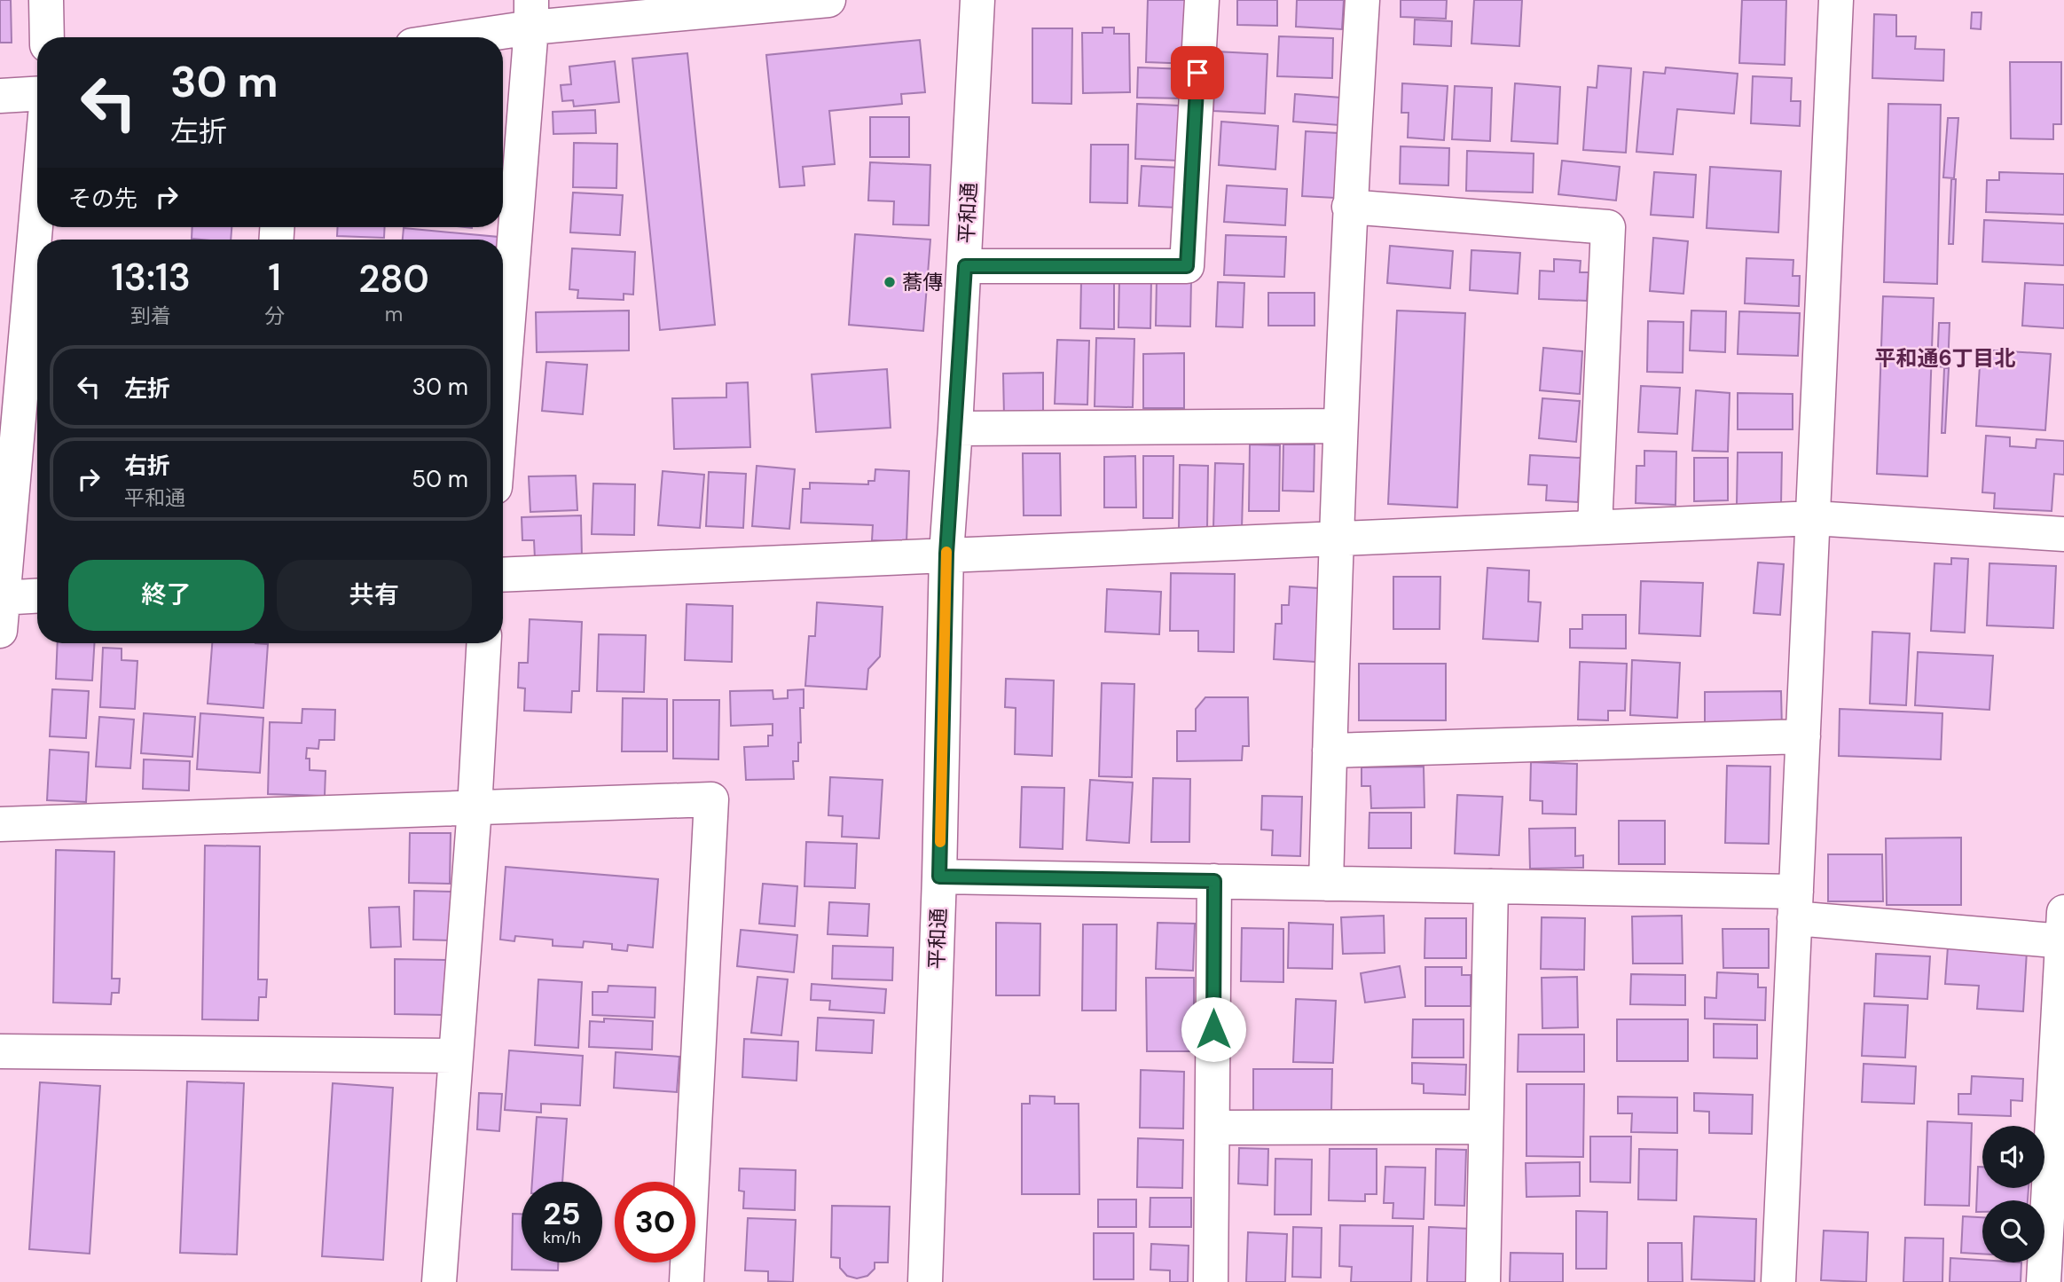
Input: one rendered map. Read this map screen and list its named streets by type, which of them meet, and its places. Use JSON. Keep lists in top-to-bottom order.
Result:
{
  "streets": {
    "street": ["平和通"]
  },
  "districts": ["平和通6丁目北"],
  "places": ["蕎傳"],
  "page": {
    "turn": ["30 m", "左折"],
    "then": "その先",
    "eta": [
      "13:13",
      "到着",
      "1",
      "分",
      "280",
      "m"
    ],
    "list": [
      {
        "name": "左折",
        "value": "30 m"
      },
      {
        "name": "右折",
        "note": "平和通",
        "value": "50 m"
      }
    ],
    "buttons": ["終了", "共有"],
    "speed": "25 km/h",
    "limit": "30"
  }
}
